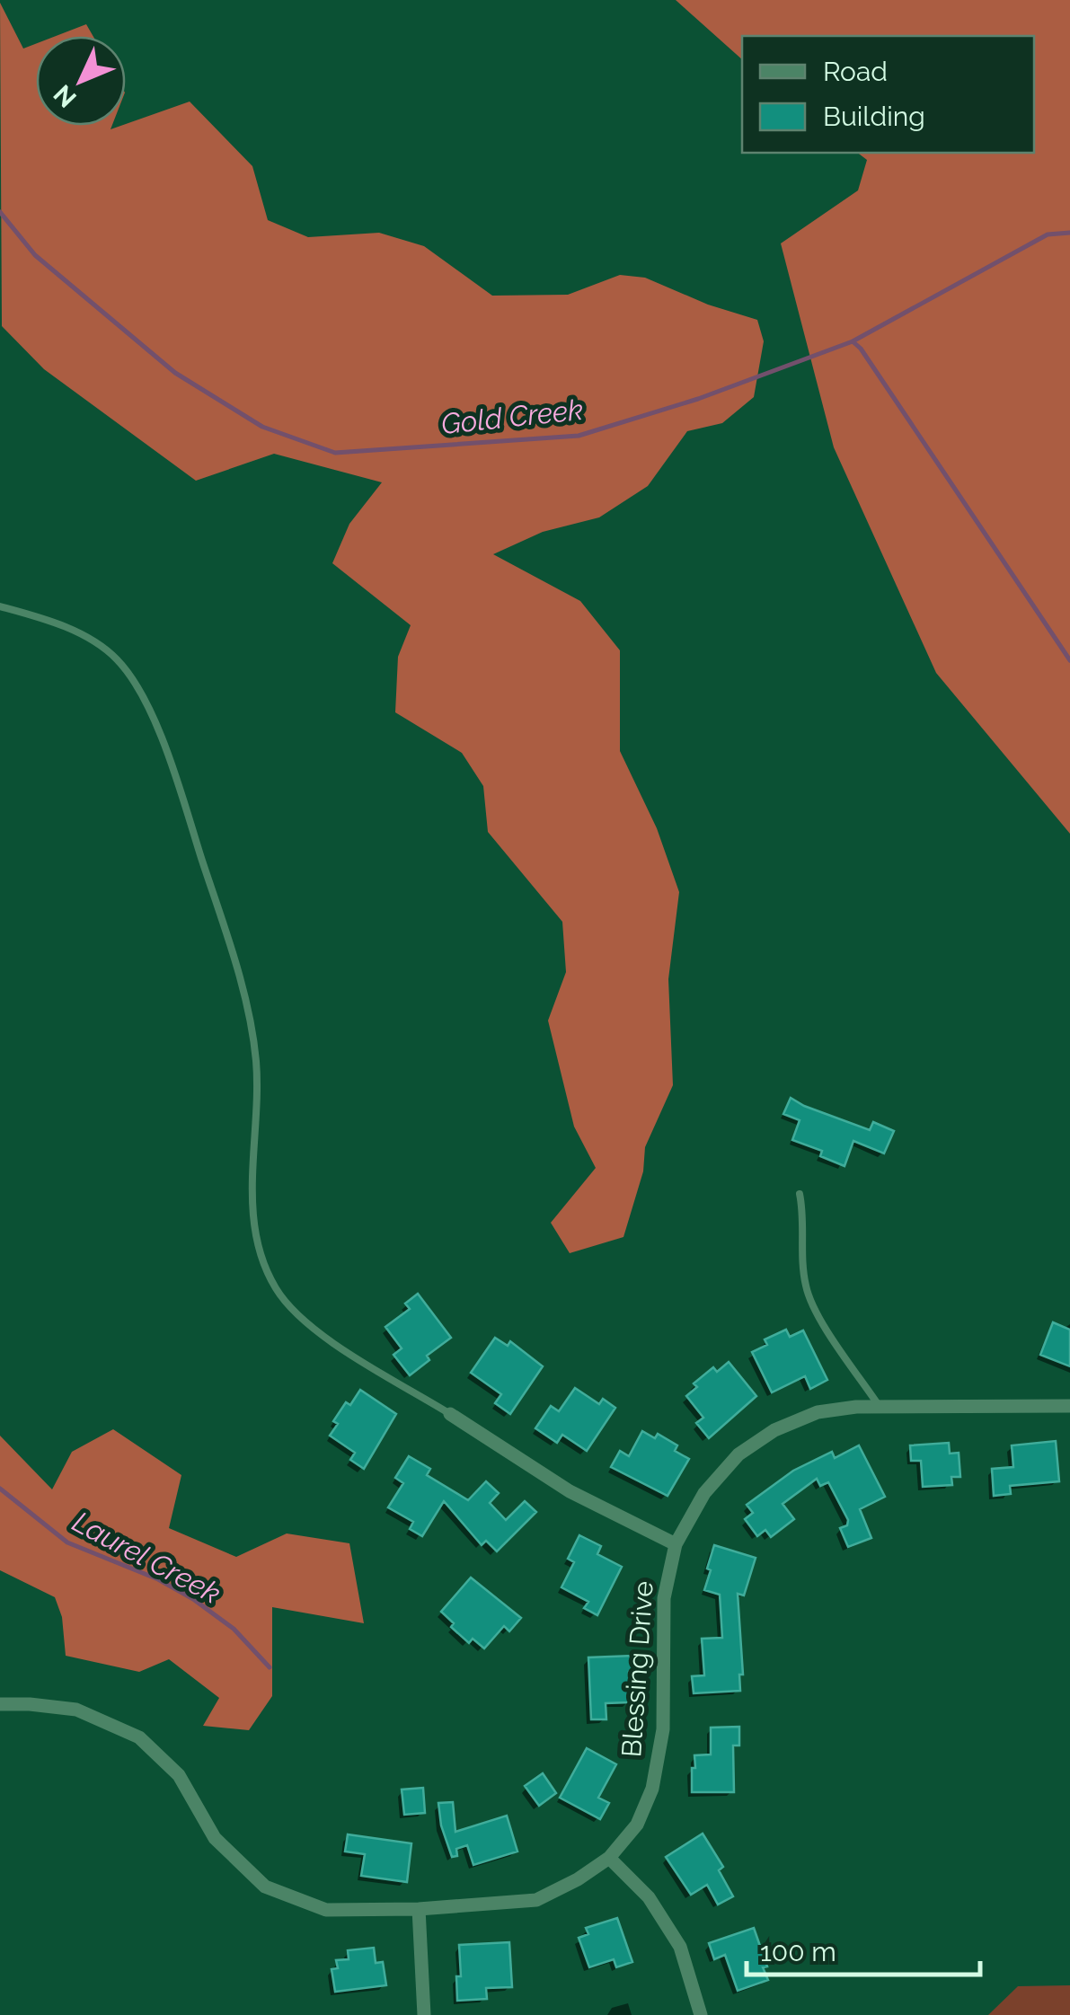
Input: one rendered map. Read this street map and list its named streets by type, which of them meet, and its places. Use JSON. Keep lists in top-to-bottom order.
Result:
{
  "streets": {
    "street": ["Blessing Drive"]
  },
  "water": ["Gold Creek", "Laurel Creek"],
  "legend": ["Road", "Building"],
  "scale_bar": "100 m",
  "north": "bottom left"
}
